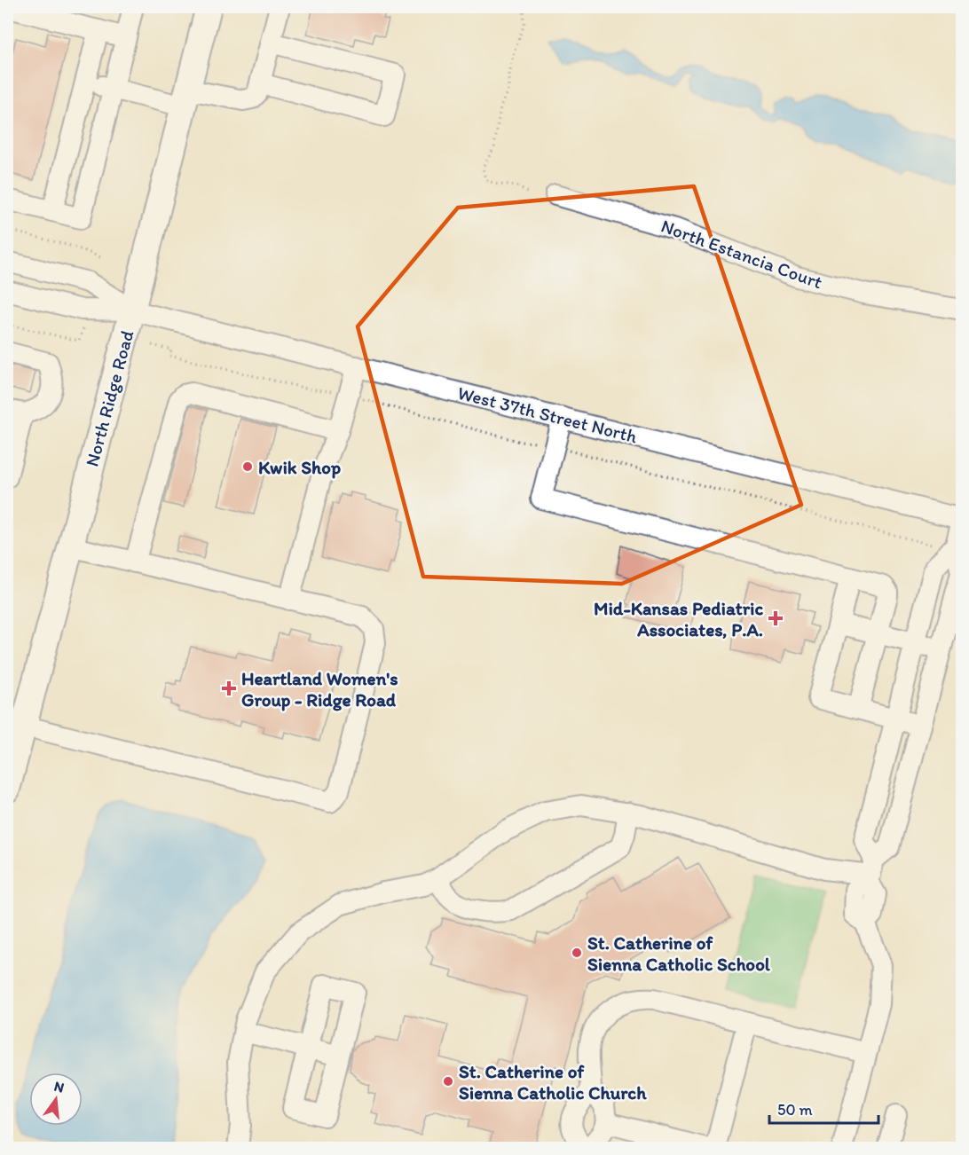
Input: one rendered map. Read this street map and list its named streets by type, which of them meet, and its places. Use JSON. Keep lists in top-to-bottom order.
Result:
{
  "streets": {
    "main road": ["North Ridge Road"],
    "street": ["North Estancia Court", "West 37th Street North"]
  },
  "crossings": [
    ["North Ridge Road", "West 37th Street North"]
  ],
  "places": {
    "other": ["Kwik Shop", "St. Catherine of Sienna Catholic School", "St. Catherine of Sienna Catholic Church"],
    "health": ["Mid-Kansas Pediatric Associates, P.A.", "Heartland Women's Group - Ridge Road"]
  },
  "scale_bar": "50 m",
  "north": "top"
}
